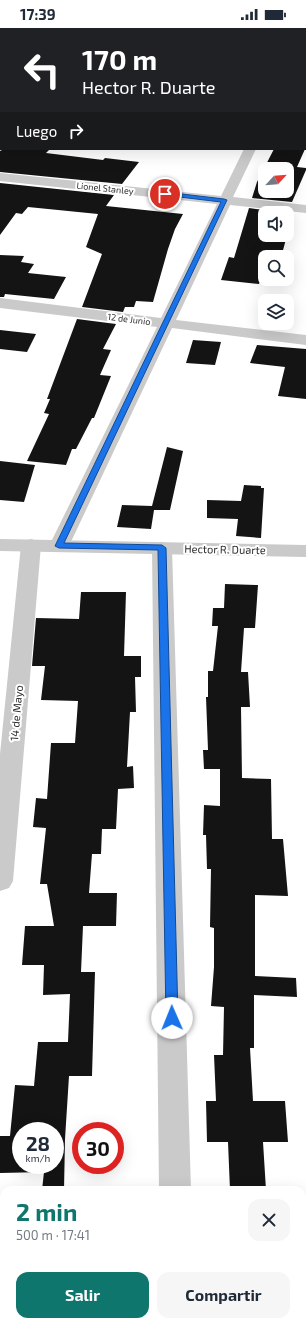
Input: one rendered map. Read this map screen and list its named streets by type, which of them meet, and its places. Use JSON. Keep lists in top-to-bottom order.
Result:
{
  "streets": {
    "street": [
      "Lionel Stanley",
      "12 de Junio",
      "Hector R. Duarte",
      "14 de Mayo"
    ]
  },
  "crossings": [
    ["Hector R. Duarte", "14 de Mayo"]
  ],
  "north": "top right",
  "page": {
    "status": "17:39",
    "turn": ["170 m", "Hector R. Duarte"],
    "then": "Luego",
    "speed": "28 km/h",
    "limit": "30",
    "heading": ["2 min", "500 m · 17:41"],
    "buttons": ["Salir", "Compartir"]
  }
}
